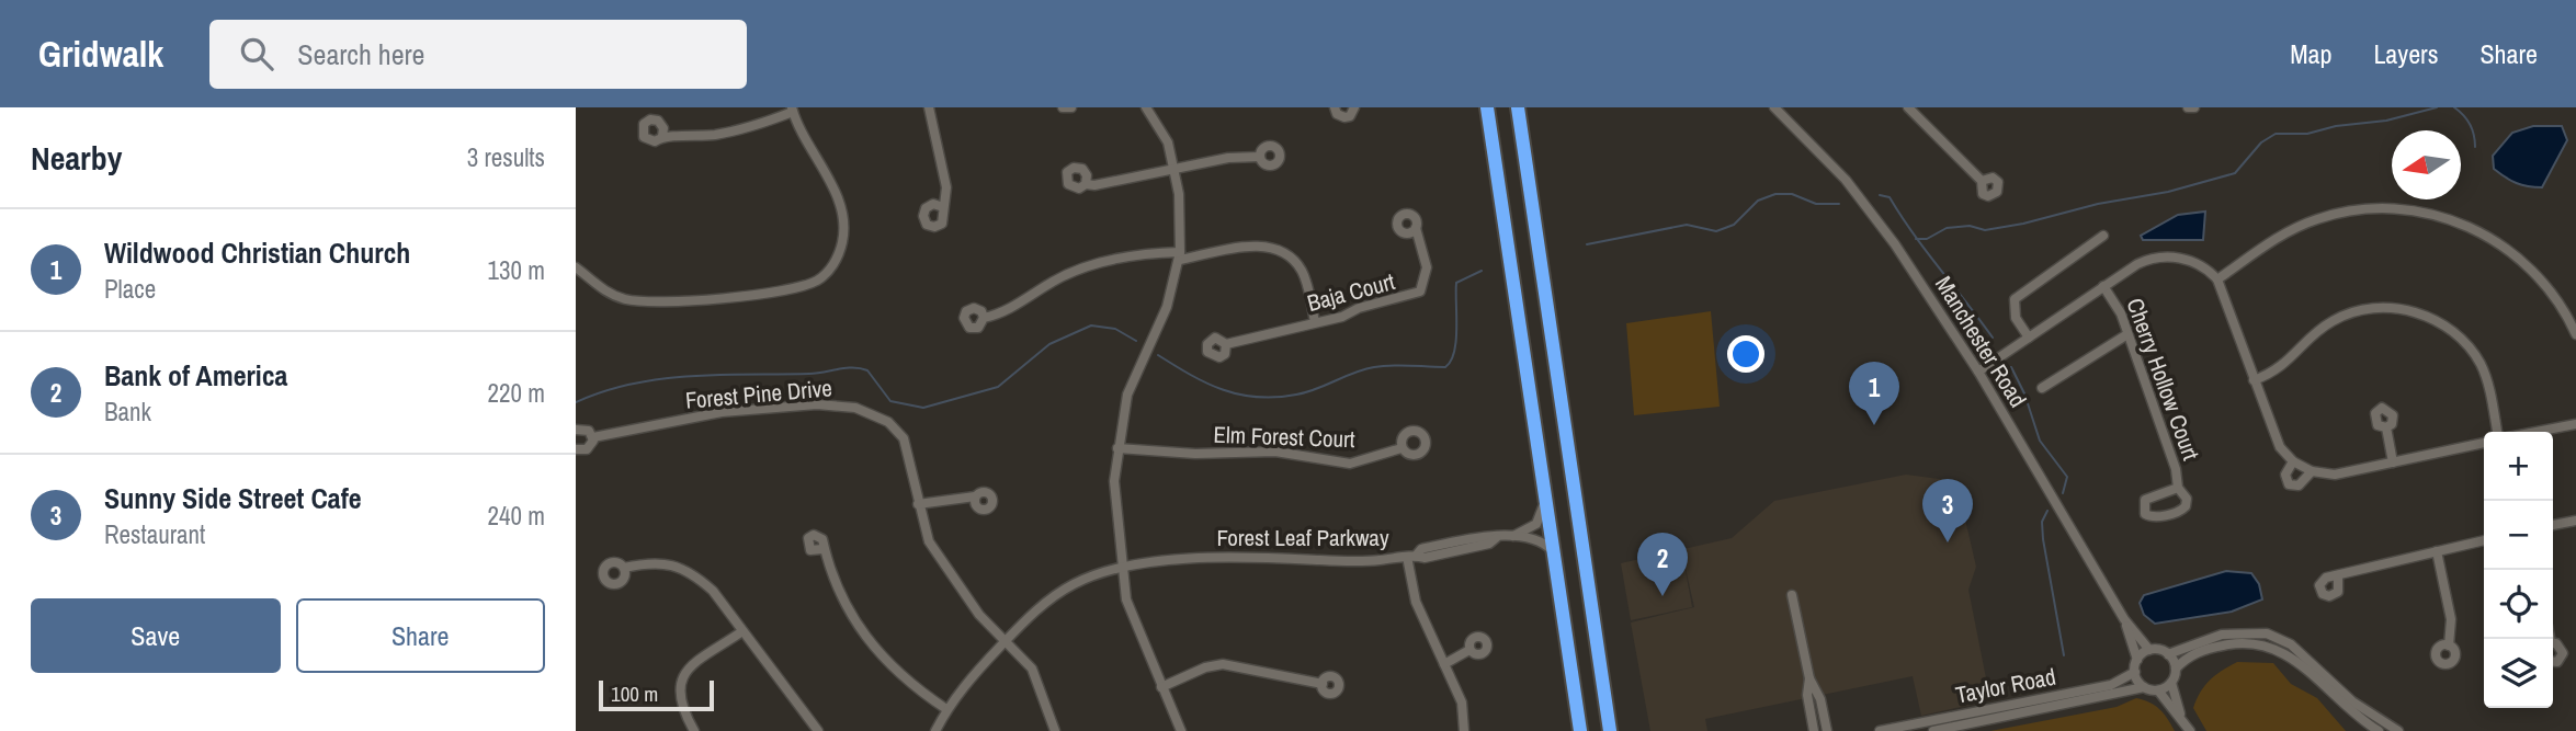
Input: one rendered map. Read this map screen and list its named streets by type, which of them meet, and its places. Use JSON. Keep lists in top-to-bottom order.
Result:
{
  "streets": {
    "street": [
      "Baja Court",
      "Manchester Road",
      "Cherry Hollow Court",
      "Forest Pine Drive",
      "Elm Forest Court",
      "Forest Leaf Parkway",
      "Taylor Road"
    ]
  },
  "crossings": [
    ["Manchester Road", "Taylor Road"],
    ["Forest Pine Drive", "Forest Leaf Parkway"]
  ],
  "scale_bar": "100 m",
  "north": "left",
  "page": {
    "header": "Gridwalk",
    "search": "Search here",
    "nav": ["Map", "Layers", "Share"],
    "heading": ["Nearby", "3 results"],
    "list": [
      {
        "mark": "1",
        "name": "Wildwood Christian Church",
        "note": "Place",
        "value": "130 m"
      },
      {
        "mark": "2",
        "name": "Bank of America",
        "note": "Bank",
        "value": "220 m"
      },
      {
        "mark": "3",
        "name": "Sunny Side Street Cafe",
        "note": "Restaurant",
        "value": "240 m"
      }
    ],
    "pins": ["1", "3", "2"],
    "map_buttons": ["+", "−"],
    "buttons": ["Save", "Share"],
    "scale": "100 m"
  }
}
